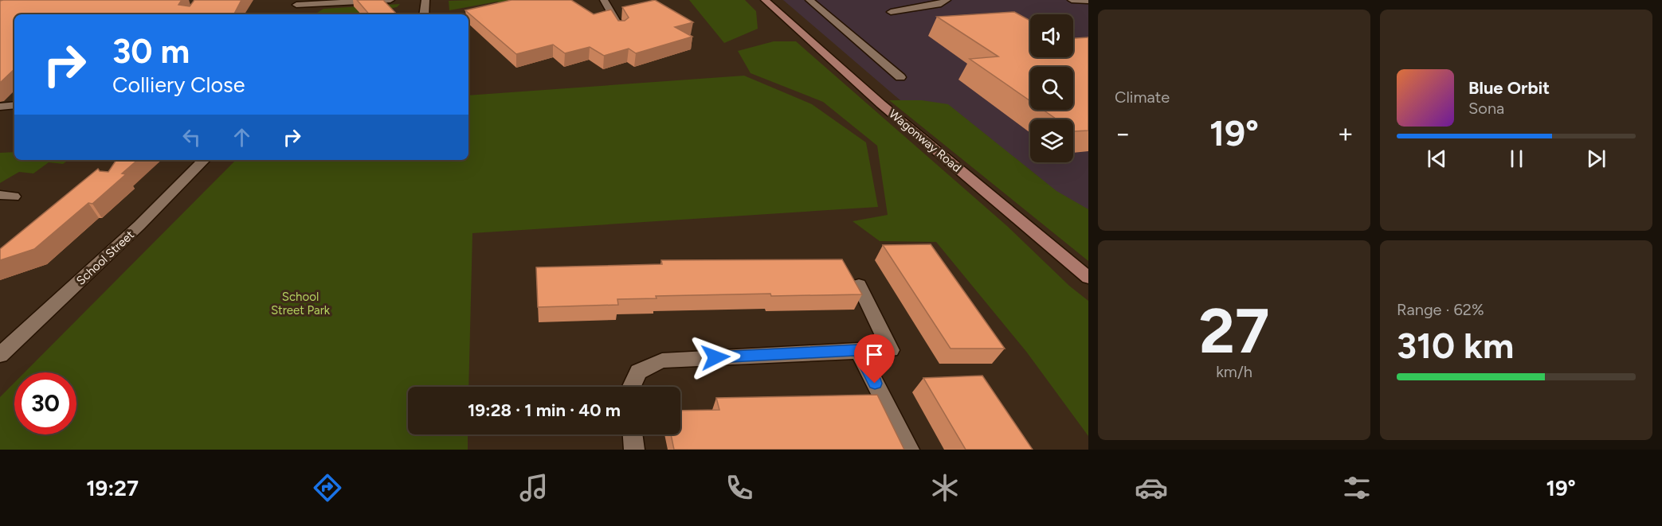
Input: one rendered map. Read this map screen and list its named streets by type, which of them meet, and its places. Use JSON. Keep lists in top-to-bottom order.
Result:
{
  "streets": {
    "main road": ["Wagonway Road"],
    "street": ["School Street"]
  },
  "parks": ["School Street Park"],
  "page": {
    "tile": [
      "Climate",
      ["27", "km/h"],
      ["Range · 62%", "310 km"]
    ],
    "turn": ["30 m", "Colliery Close"],
    "song": ["Blue Orbit", "Sona"],
    "heat": ["−", "19°", "+"],
    "limit": "30",
    "trip": "19:28 · 1 min · 40 m",
    "tabs": ["19:27", "19°"]
  }
}
